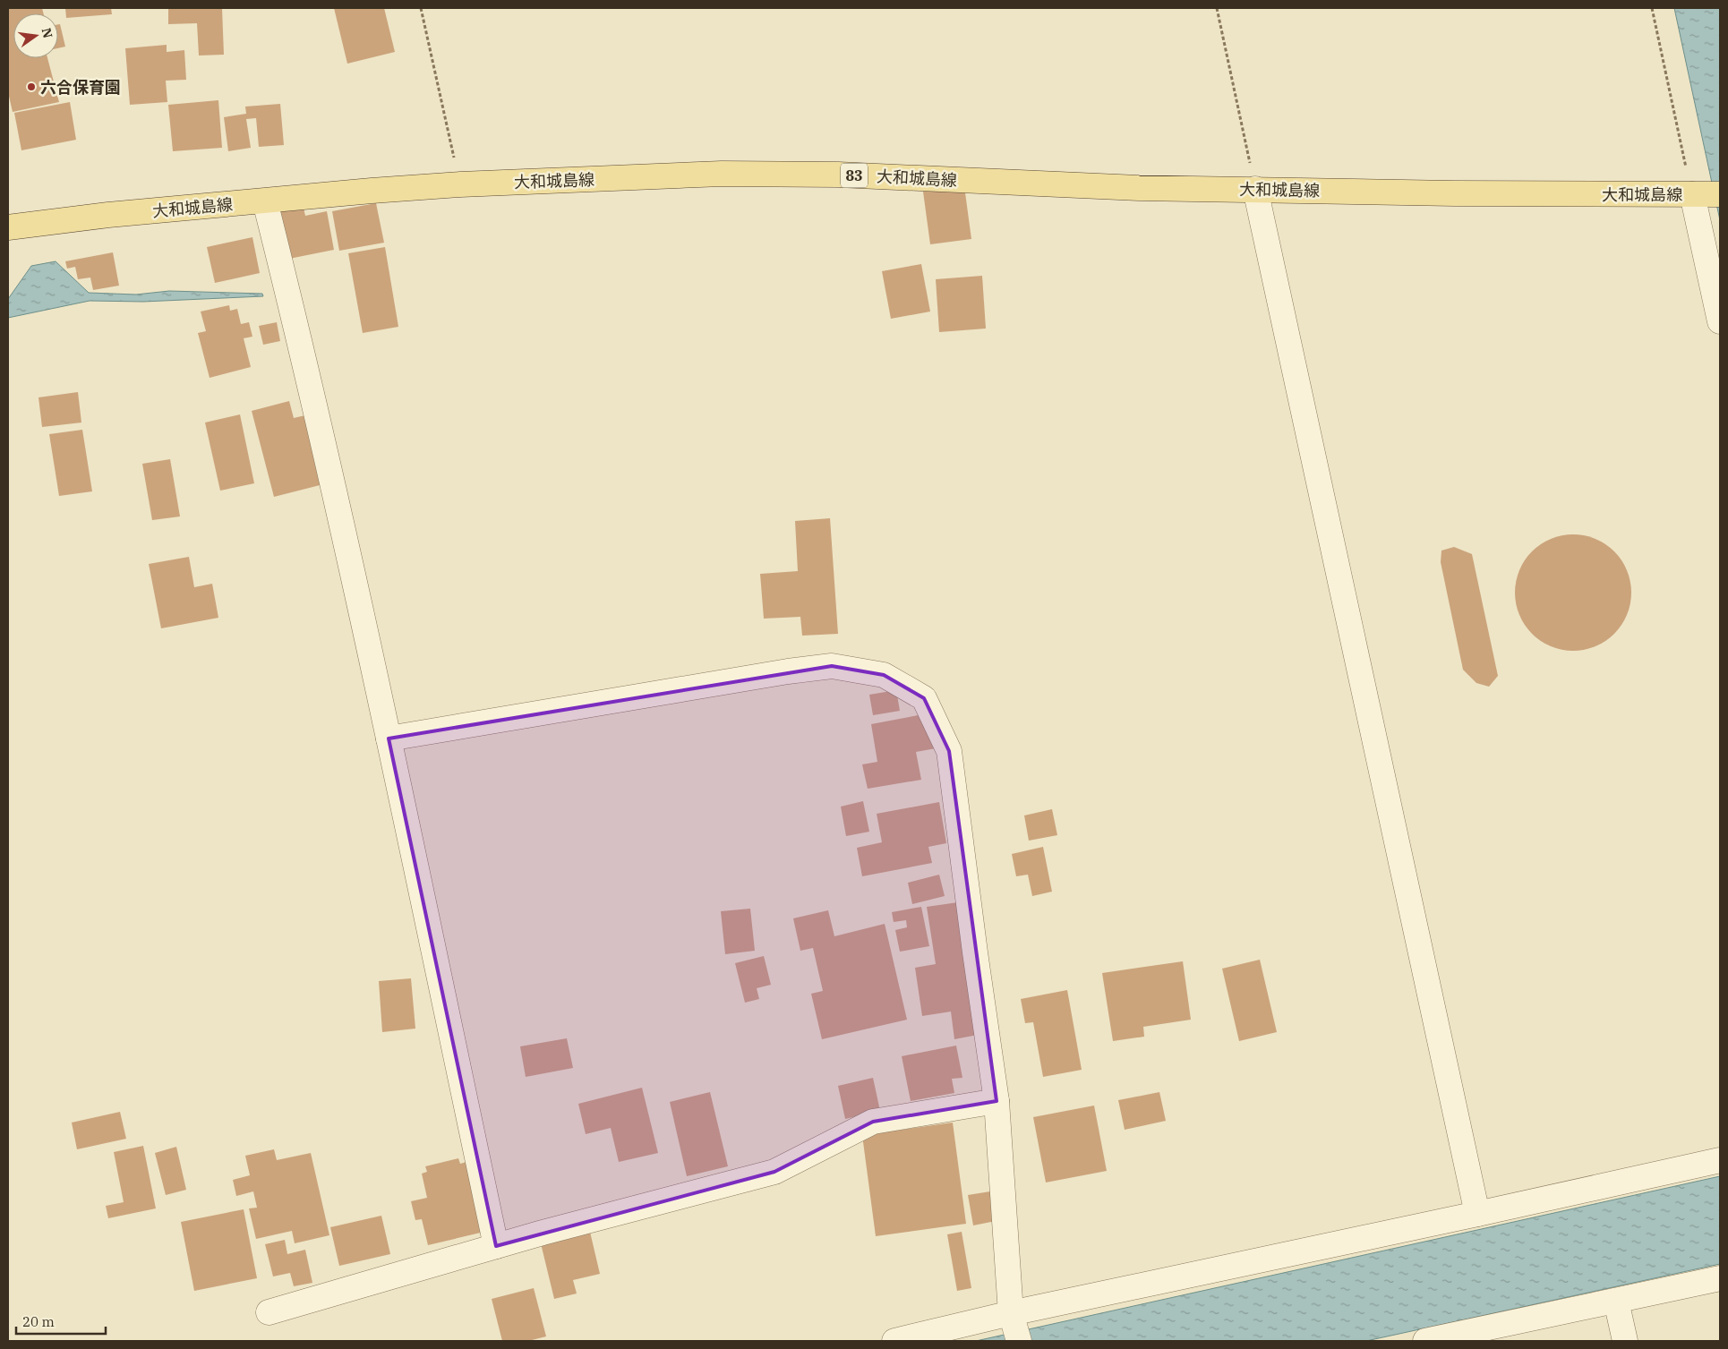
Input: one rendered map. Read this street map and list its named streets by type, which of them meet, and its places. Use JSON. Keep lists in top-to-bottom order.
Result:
{
  "streets": {
    "main road": ["83", "大和城島線"]
  },
  "places": ["六合保育園"],
  "scale_bar": "20 m",
  "north": "right"
}
